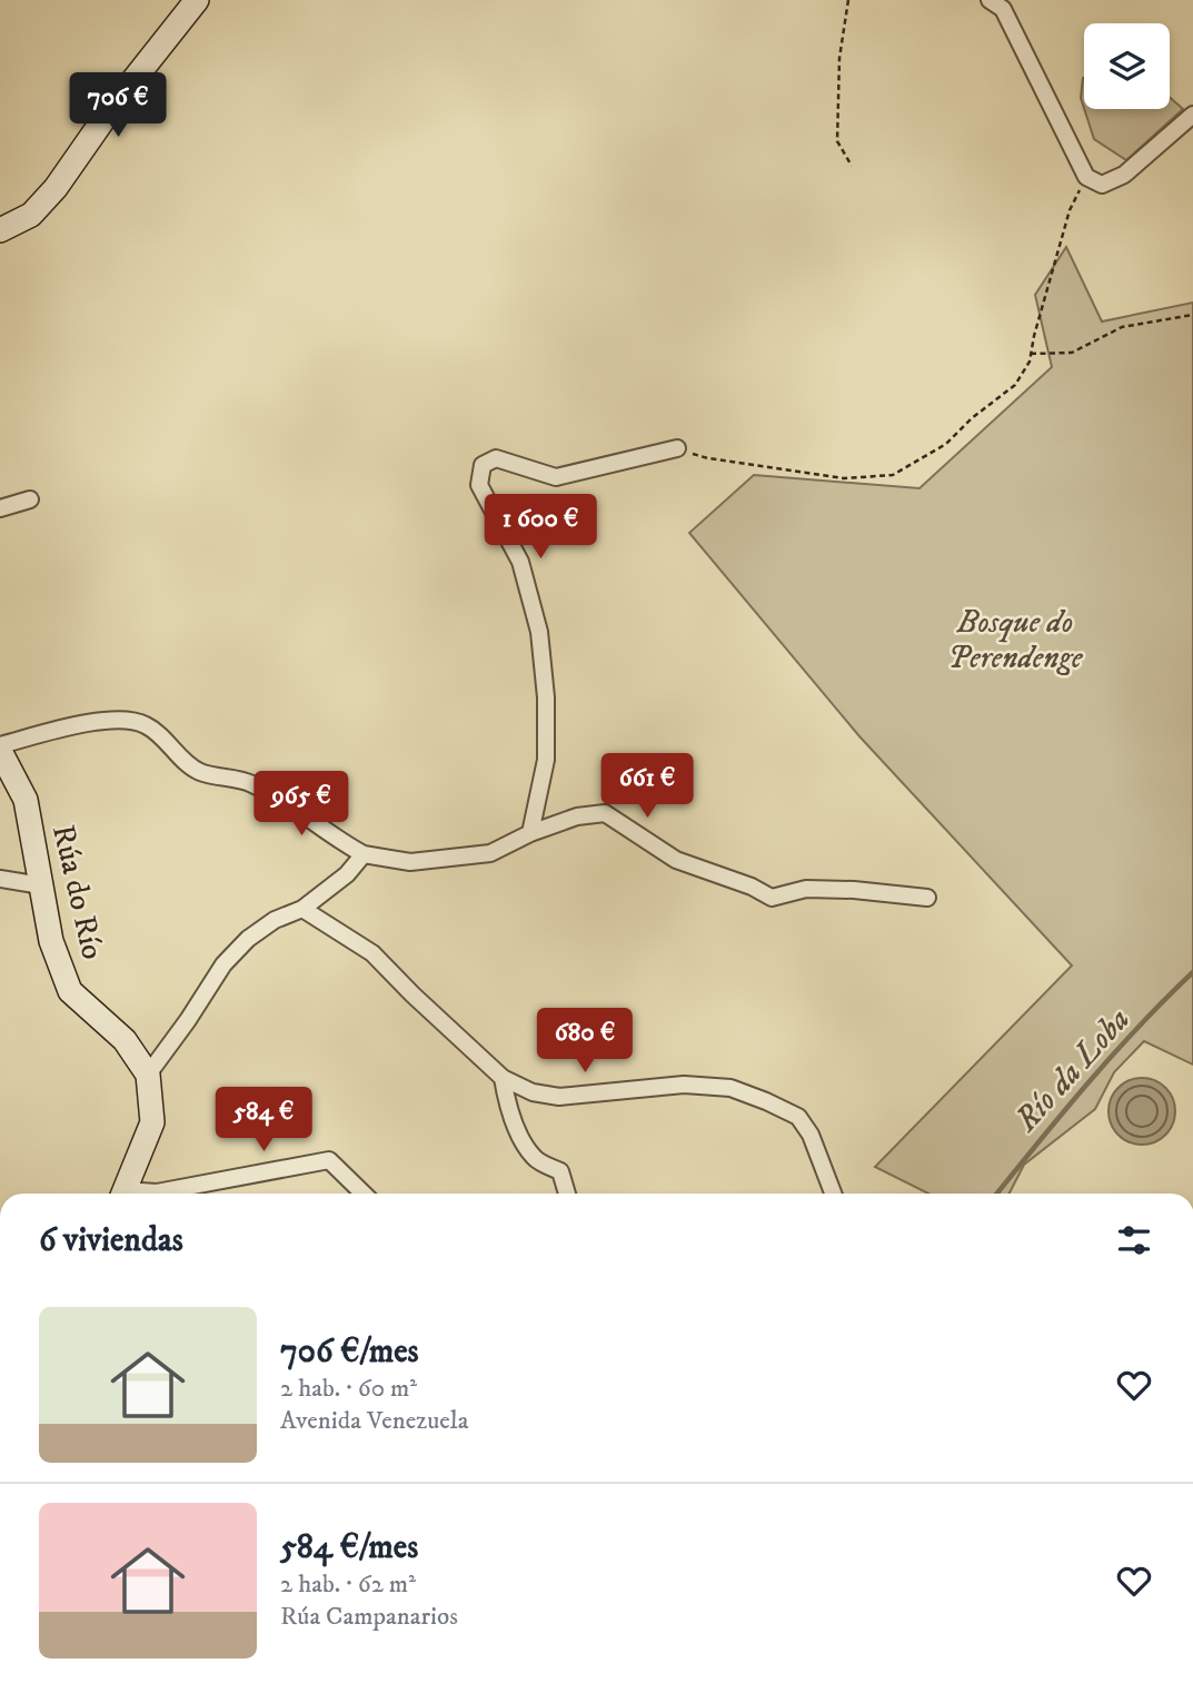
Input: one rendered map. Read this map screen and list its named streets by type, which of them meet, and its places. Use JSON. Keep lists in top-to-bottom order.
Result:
{
  "streets": {
    "street": ["Rúa do Río"]
  },
  "water": ["Río da Loba"],
  "parks": ["Bosque do Perendenge"],
  "page": {
    "price": [
      "706 €",
      "1 600 €",
      "661 €",
      "965 €",
      "680 €",
      "584 €"
    ],
    "heading": "6 viviendas",
    "list": [
      {
        "name": "706 €/mes",
        "note": "2 hab. · 60 m² · Avenida Venezuela"
      },
      {
        "name": "584 €/mes",
        "note": "2 hab. · 62 m² · Rúa Campanarios"
      }
    ]
  }
}
